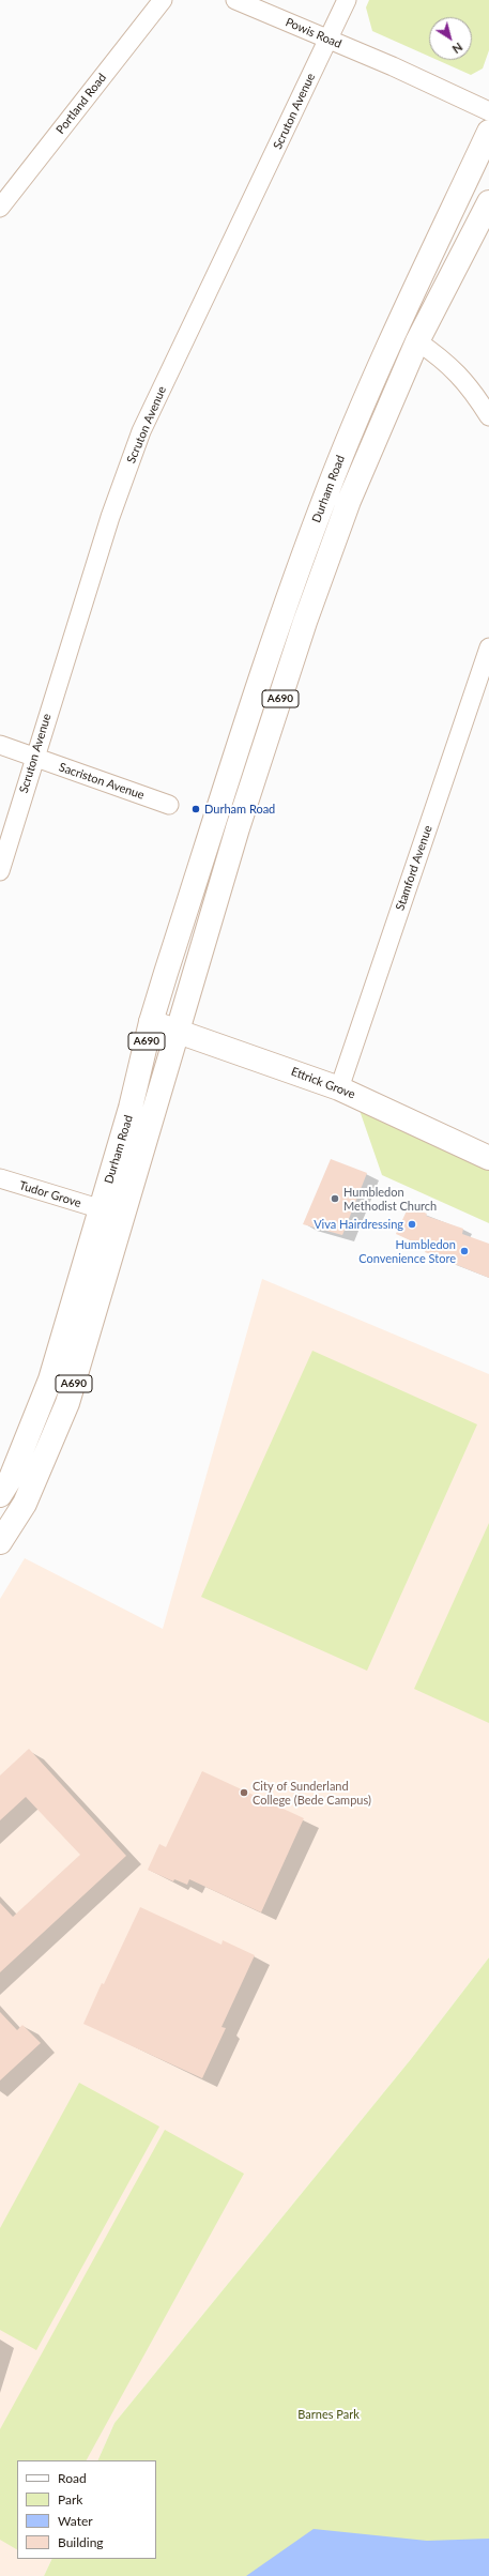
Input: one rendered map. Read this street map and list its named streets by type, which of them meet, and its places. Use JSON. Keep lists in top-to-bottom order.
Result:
{
  "streets": {
    "main road": ["Durham Road", "A690", "Ettrick Grove"],
    "street": [
      "Powis Road",
      "Portland Road",
      "Scruton Avenue",
      "Sacriston Avenue",
      "Stamford Avenue",
      "Tudor Grove"
    ]
  },
  "crossings": [
    ["Powis Road", "Scruton Avenue"],
    ["Scruton Avenue", "Sacriston Avenue"],
    ["Durham Road", "Ettrick Grove"],
    ["Durham Road", "Tudor Grove"],
    ["Stamford Avenue", "Ettrick Grove"]
  ],
  "parks": ["Barnes Park"],
  "places": [
    "Durham Road",
    "Humbledon Methodist Church",
    "Viva Hairdressing",
    "Humbledon Convenience Store",
    "City of Sunderland College (Bede Campus)"
  ],
  "legend": [
    "Road",
    "Park",
    "Water",
    "Building"
  ],
  "north": "bottom right"
}
